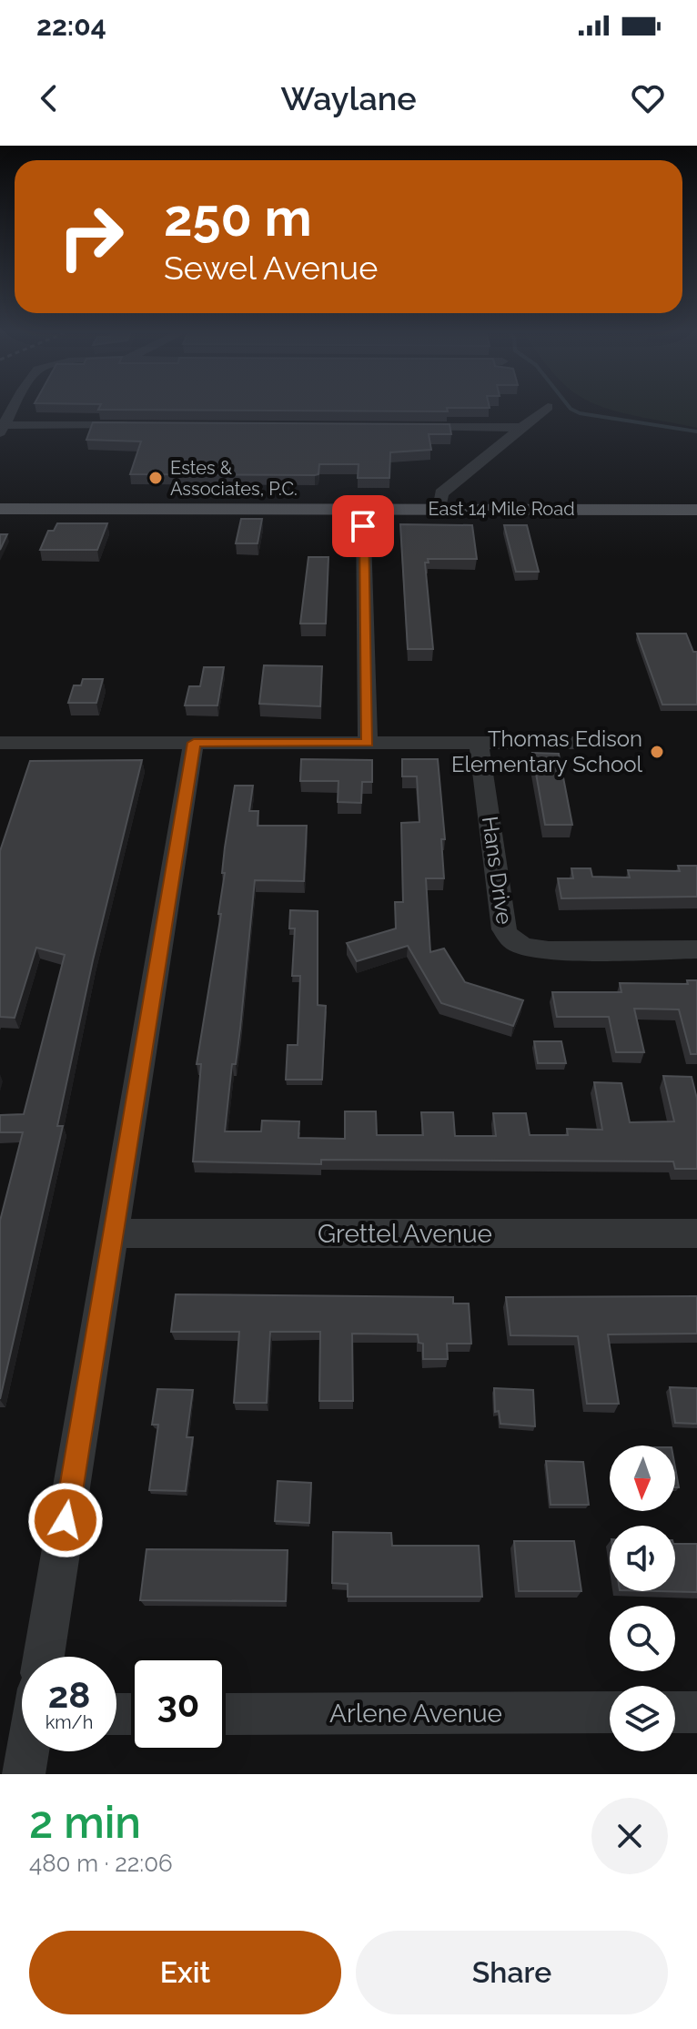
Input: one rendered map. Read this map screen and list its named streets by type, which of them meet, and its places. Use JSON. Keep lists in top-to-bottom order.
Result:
{
  "streets": {
    "main road": ["East 14 Mile Road"],
    "street": ["Hans Drive", "Grettel Avenue", "Arlene Avenue"]
  },
  "places": ["Estes & Associates, P.C.", "Thomas Edison Elementary School"],
  "north": "bottom",
  "page": {
    "status": "22:04",
    "header": "Waylane",
    "turn": ["250 m", "Sewel Avenue"],
    "speed": "28 km/h",
    "limit": "30",
    "heading": ["2 min", "480 m · 22:06"],
    "buttons": ["Exit", "Share"]
  }
}
